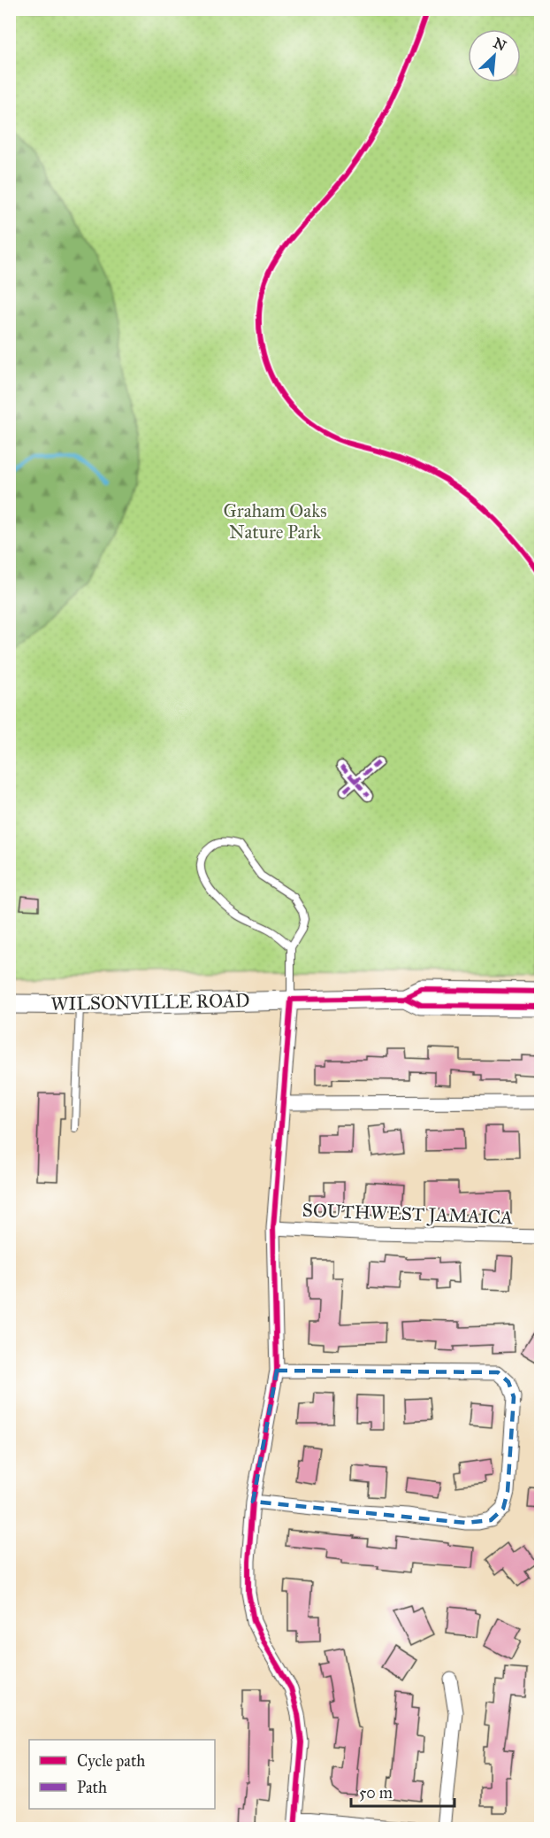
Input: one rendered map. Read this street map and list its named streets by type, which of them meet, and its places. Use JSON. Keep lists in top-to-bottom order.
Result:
{
  "streets": {
    "main road": ["WILSONVILLE ROAD"],
    "street": ["SOUTHWEST JAMAICA"]
  },
  "parks": ["Graham Oaks Nature Park"],
  "legend": ["Cycle path", "Path"],
  "scale_bar": "50 m",
  "north": "top right"
}
